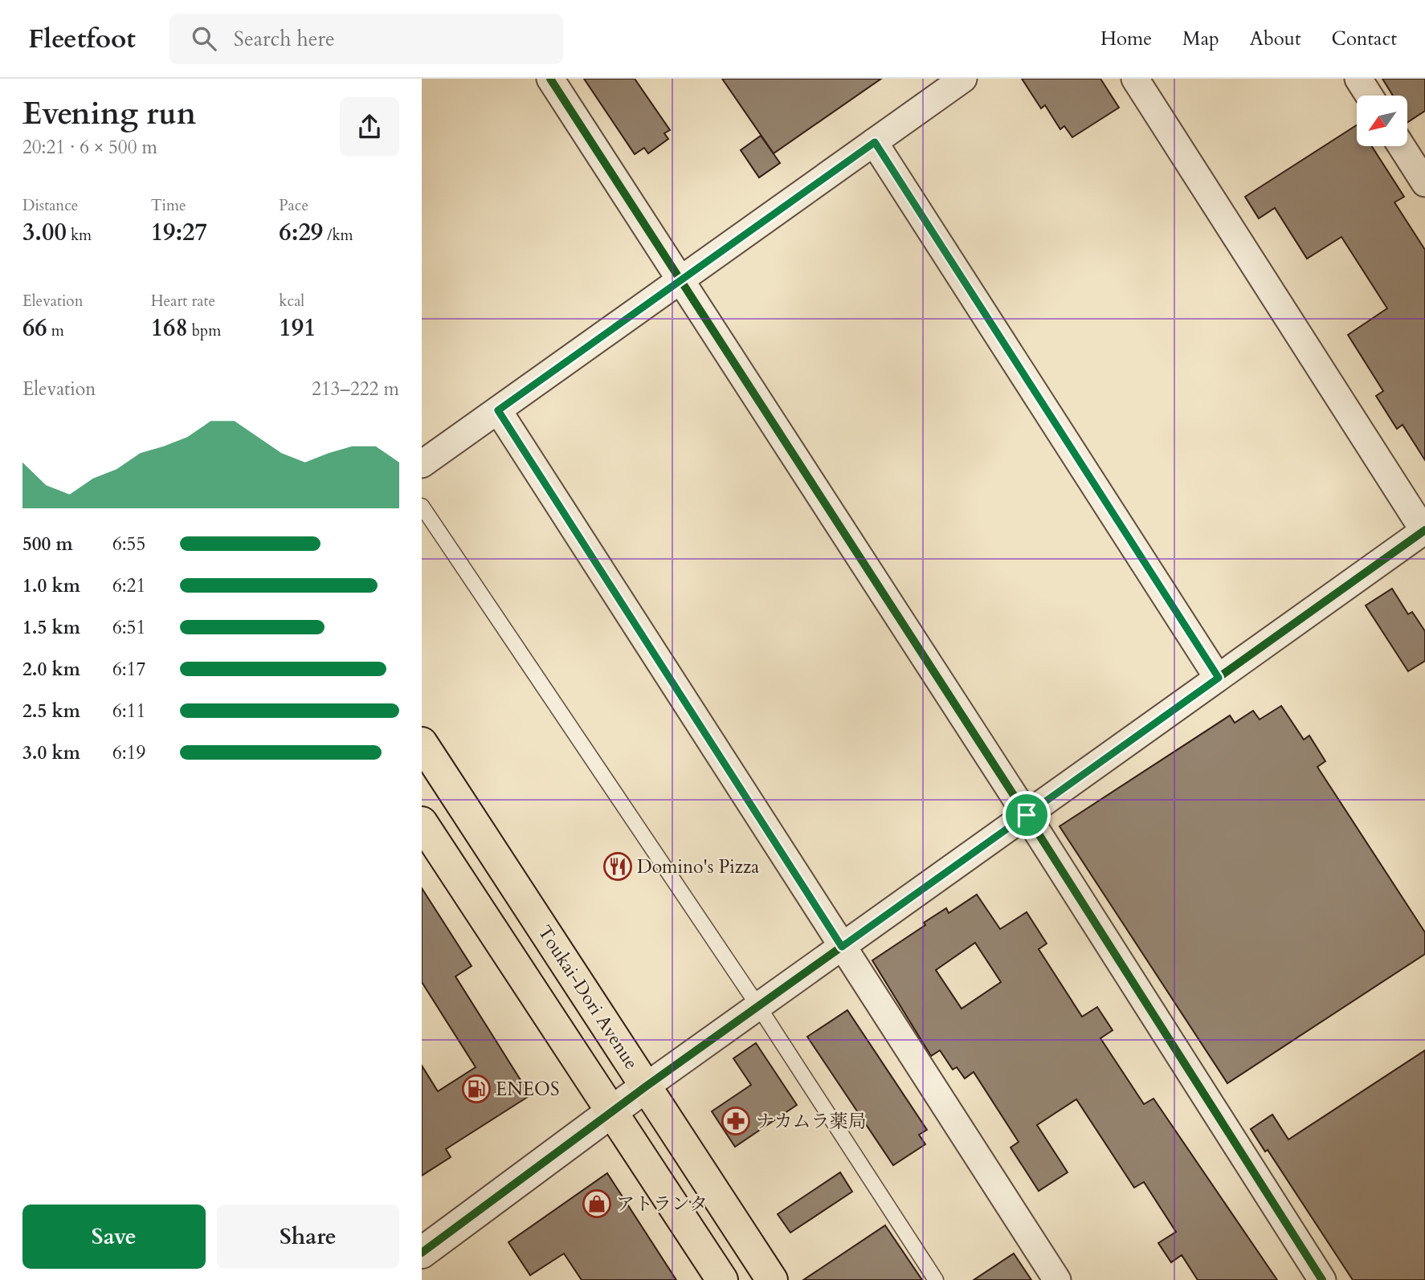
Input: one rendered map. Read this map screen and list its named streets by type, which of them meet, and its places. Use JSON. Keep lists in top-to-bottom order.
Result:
{
  "streets": {
    "main road": ["Toukai-Dori Avenue"]
  },
  "places": {
    "restaurant": ["Domino's Pizza"],
    "fuel station": ["ENEOS"],
    "pharmacy": ["ナカムラ薬局"],
    "shop": ["アトランタ"]
  },
  "north": "bottom left",
  "page": {
    "header": "Fleetfoot",
    "search": "Search here",
    "nav": [
      "Home",
      "Map",
      "About",
      "Contact"
    ],
    "heading": ["Evening run", "20:21 · 6 × 500 m"],
    "stats": [
      ["Distance", "3.00 km"],
      ["Time", "19:27"],
      ["Pace", "6:29 /km"],
      ["Elevation", "66 m"],
      ["Heart rate", "168 bpm"],
      ["kcal", "191"]
    ],
    "chart": ["Elevation", "213–222 m"],
    "list": [
      {
        "name": "500 m",
        "note": "6:55"
      },
      {
        "name": "1.0 km",
        "note": "6:21"
      },
      {
        "name": "1.5 km",
        "note": "6:51"
      },
      {
        "name": "2.0 km",
        "note": "6:17"
      },
      {
        "name": "2.5 km",
        "note": "6:11"
      },
      {
        "name": "3.0 km",
        "note": "6:19"
      }
    ],
    "buttons": ["Save", "Share"]
  }
}
